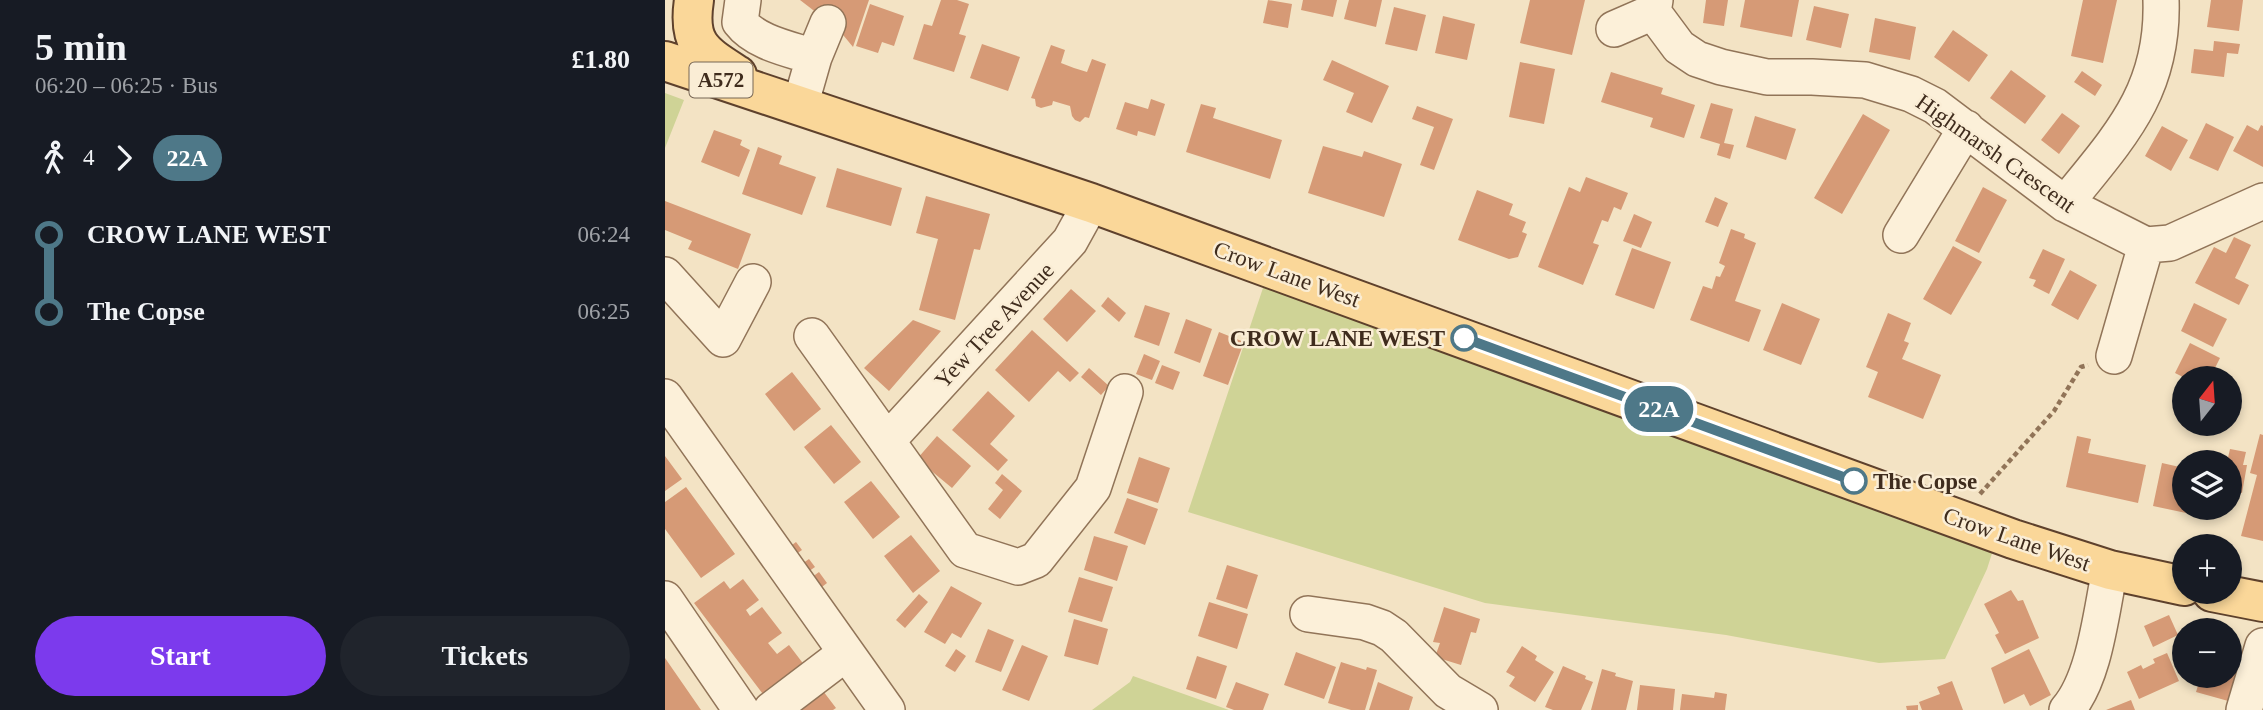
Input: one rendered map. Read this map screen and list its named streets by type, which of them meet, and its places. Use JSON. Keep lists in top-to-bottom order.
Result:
{
  "streets": {
    "main road": ["A572", "Crow Lane West"],
    "street": ["Highmarsh Crescent", "Yew Tree Avenue"]
  },
  "crossings": [
    ["Crow Lane West", "Yew Tree Avenue"]
  ],
  "places": ["CROW LANE WEST", "The Copse"],
  "lines": ["bus line 22A"],
  "north": "top",
  "page": {
    "heading": ["5 min", "06:20 – 06:25 · Bus", "£1.80"],
    "on_map": "22A",
    "legs": ["4", "22A"],
    "list": [
      {
        "name": "CROW LANE WEST",
        "value": "06:24"
      },
      {
        "name": "The Copse",
        "value": "06:25"
      }
    ],
    "map_buttons": ["+", "−"],
    "buttons": ["Start", "Tickets"]
  }
}
